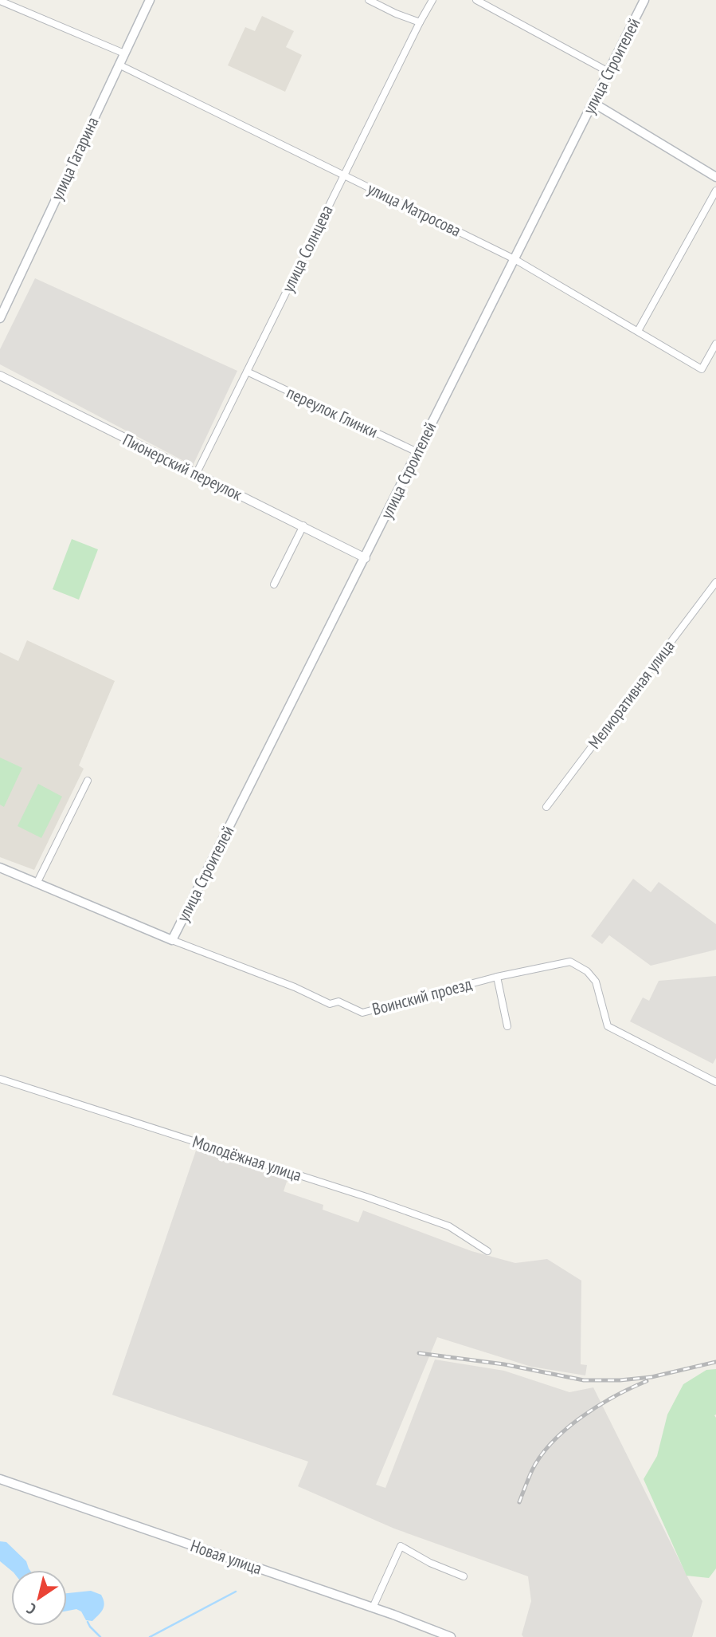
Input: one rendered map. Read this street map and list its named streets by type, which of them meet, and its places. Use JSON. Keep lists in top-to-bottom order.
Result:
{
  "streets": {
    "main road": [
      "улица Строителей",
      "улица Гагарина",
      "Воинский проезд",
      "Новая улица"
    ],
    "street": [
      "улица Матросова",
      "улица Солнцева",
      "переулок Глинки",
      "Пионерский переулок",
      "Мелиоративная улица",
      "Молодёжная улица"
    ]
  },
  "crossings": [
    ["улица Строителей", "улица Матросова"],
    ["улица Строителей", "переулок Глинки"],
    ["улица Строителей", "Пионерский переулок"],
    ["улица Строителей", "Воинский проезд"],
    ["улица Гагарина", "улица Матросова"],
    ["улица Матросова", "улица Солнцева"],
    ["улица Солнцева", "переулок Глинки"],
    ["улица Солнцева", "Пионерский переулок"]
  ],
  "north": "bottom left"
}
